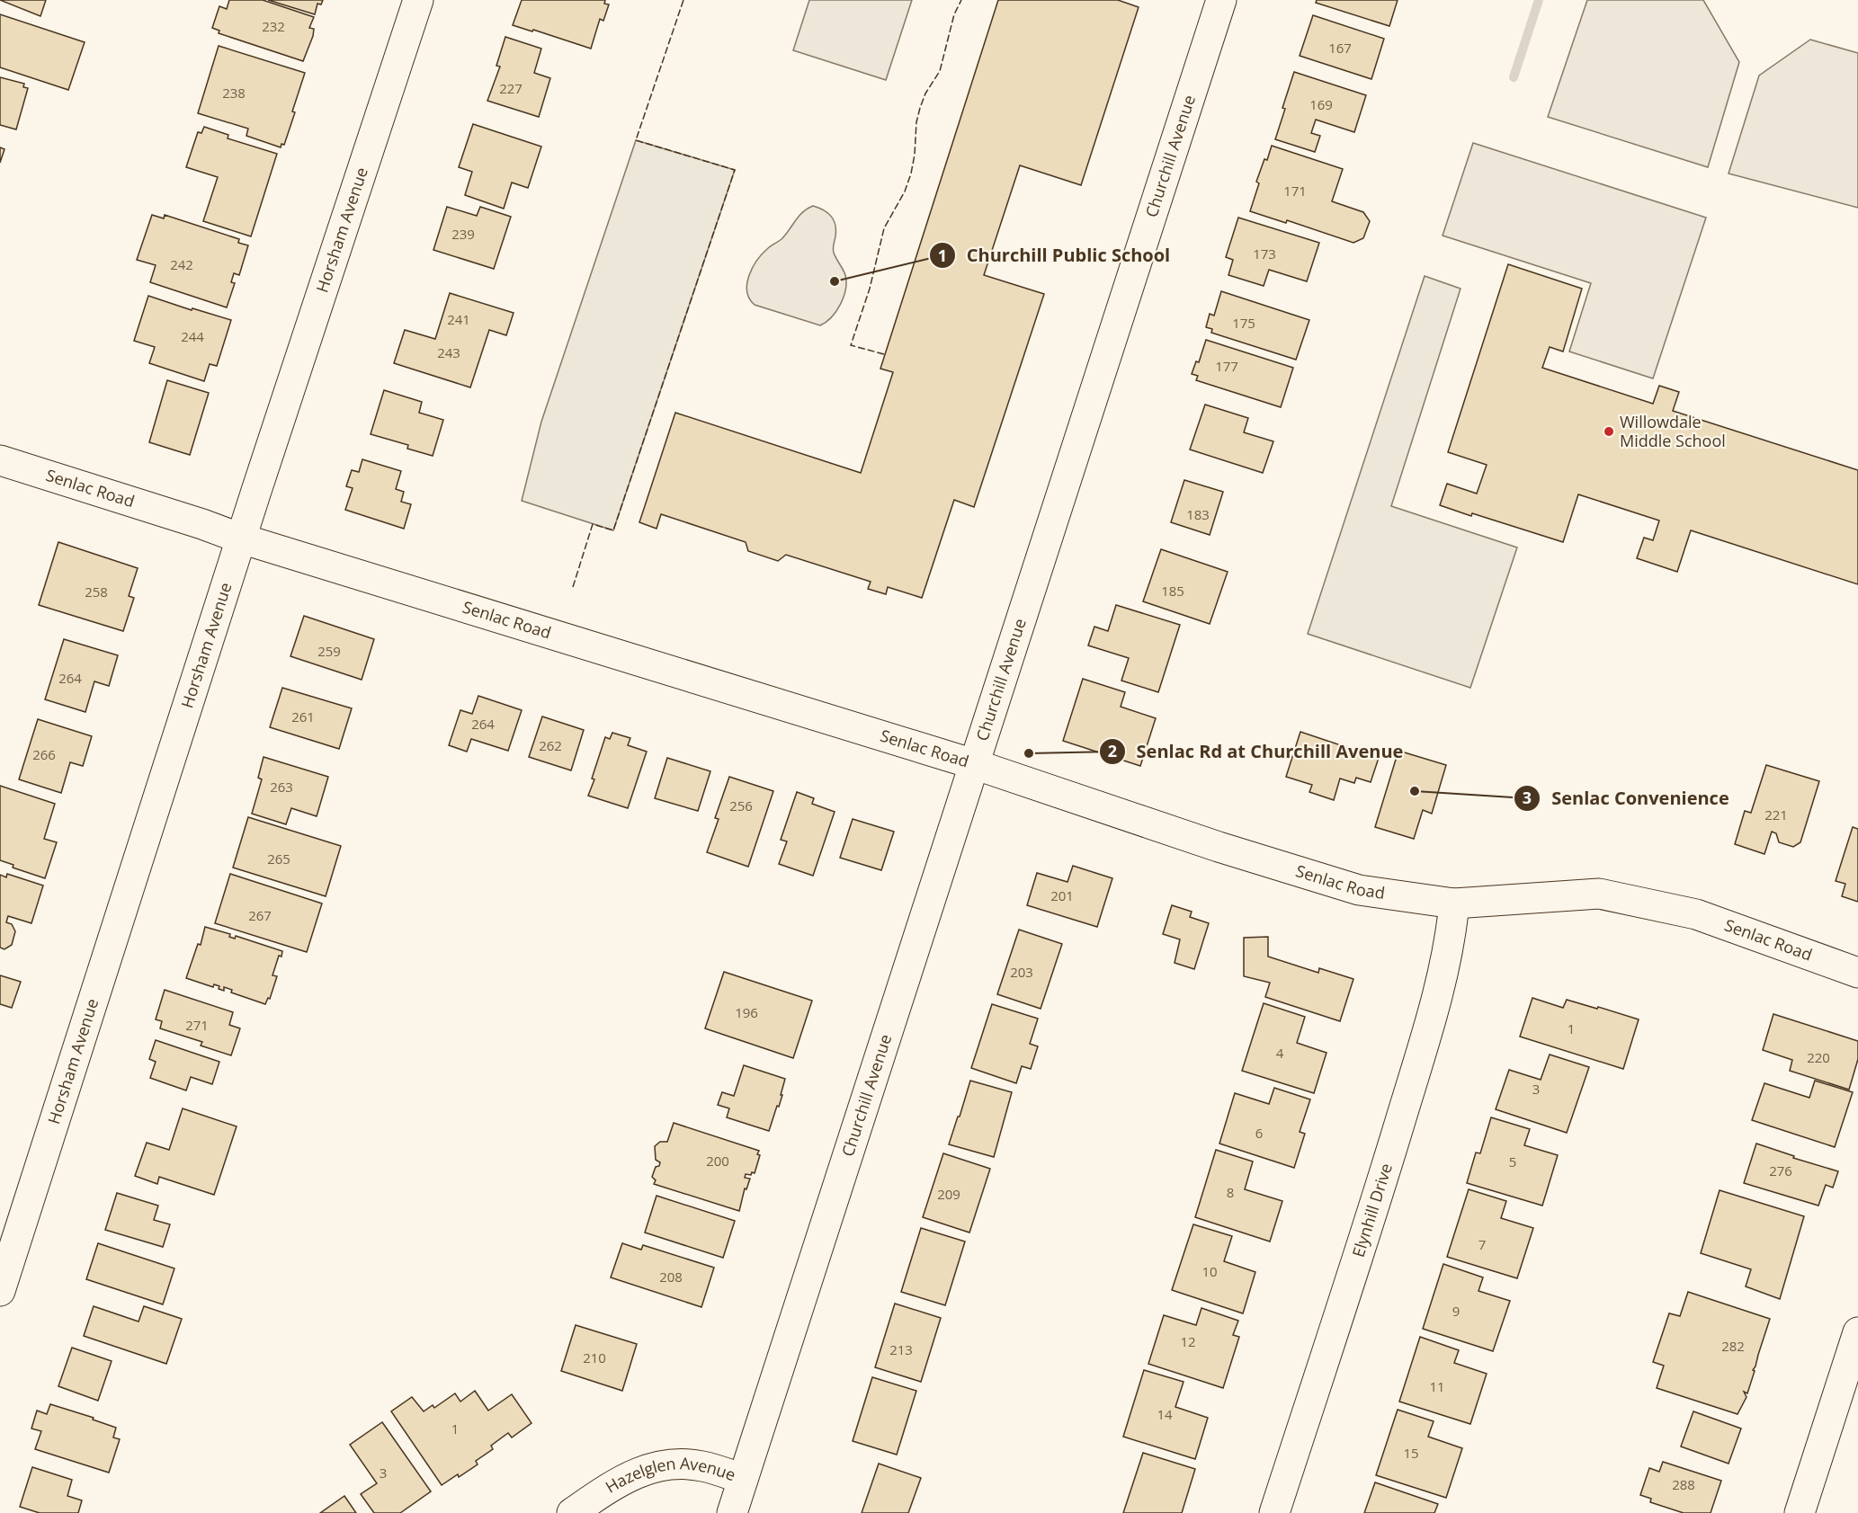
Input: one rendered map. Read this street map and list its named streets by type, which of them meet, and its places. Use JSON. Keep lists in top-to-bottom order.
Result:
{
  "streets": {
    "street": [
      "Churchill Avenue",
      "Horsham Avenue",
      "Senlac Road",
      "Elynhill Drive",
      "Hazelglen Avenue"
    ]
  },
  "crossings": [
    ["Churchill Avenue", "Senlac Road"],
    ["Churchill Avenue", "Hazelglen Avenue"],
    ["Horsham Avenue", "Senlac Road"],
    ["Senlac Road", "Elynhill Drive"]
  ],
  "places": [
    "Churchill Public School",
    "Willowdale Middle School",
    "Senlac Rd at Churchill Avenue",
    "Senlac Convenience"
  ],
  "house_numbers": [
    "232",
    "167",
    "227",
    "238",
    "169",
    "171",
    "239",
    "173",
    "242",
    "241",
    "175",
    "244",
    "243",
    "177",
    "183",
    "185",
    "258",
    "259",
    "264",
    "261",
    "264",
    "262",
    "266",
    "263",
    "256",
    "221",
    "265",
    "201",
    "267",
    "203",
    "196",
    "271",
    "1",
    "4",
    "220",
    "3",
    "6",
    "200",
    "5",
    "276",
    "8",
    "209",
    "7",
    "10",
    "208",
    "9",
    "12",
    "282",
    "213",
    "210",
    "11",
    "14",
    "1",
    "15",
    "3",
    "288"
  ]
}
